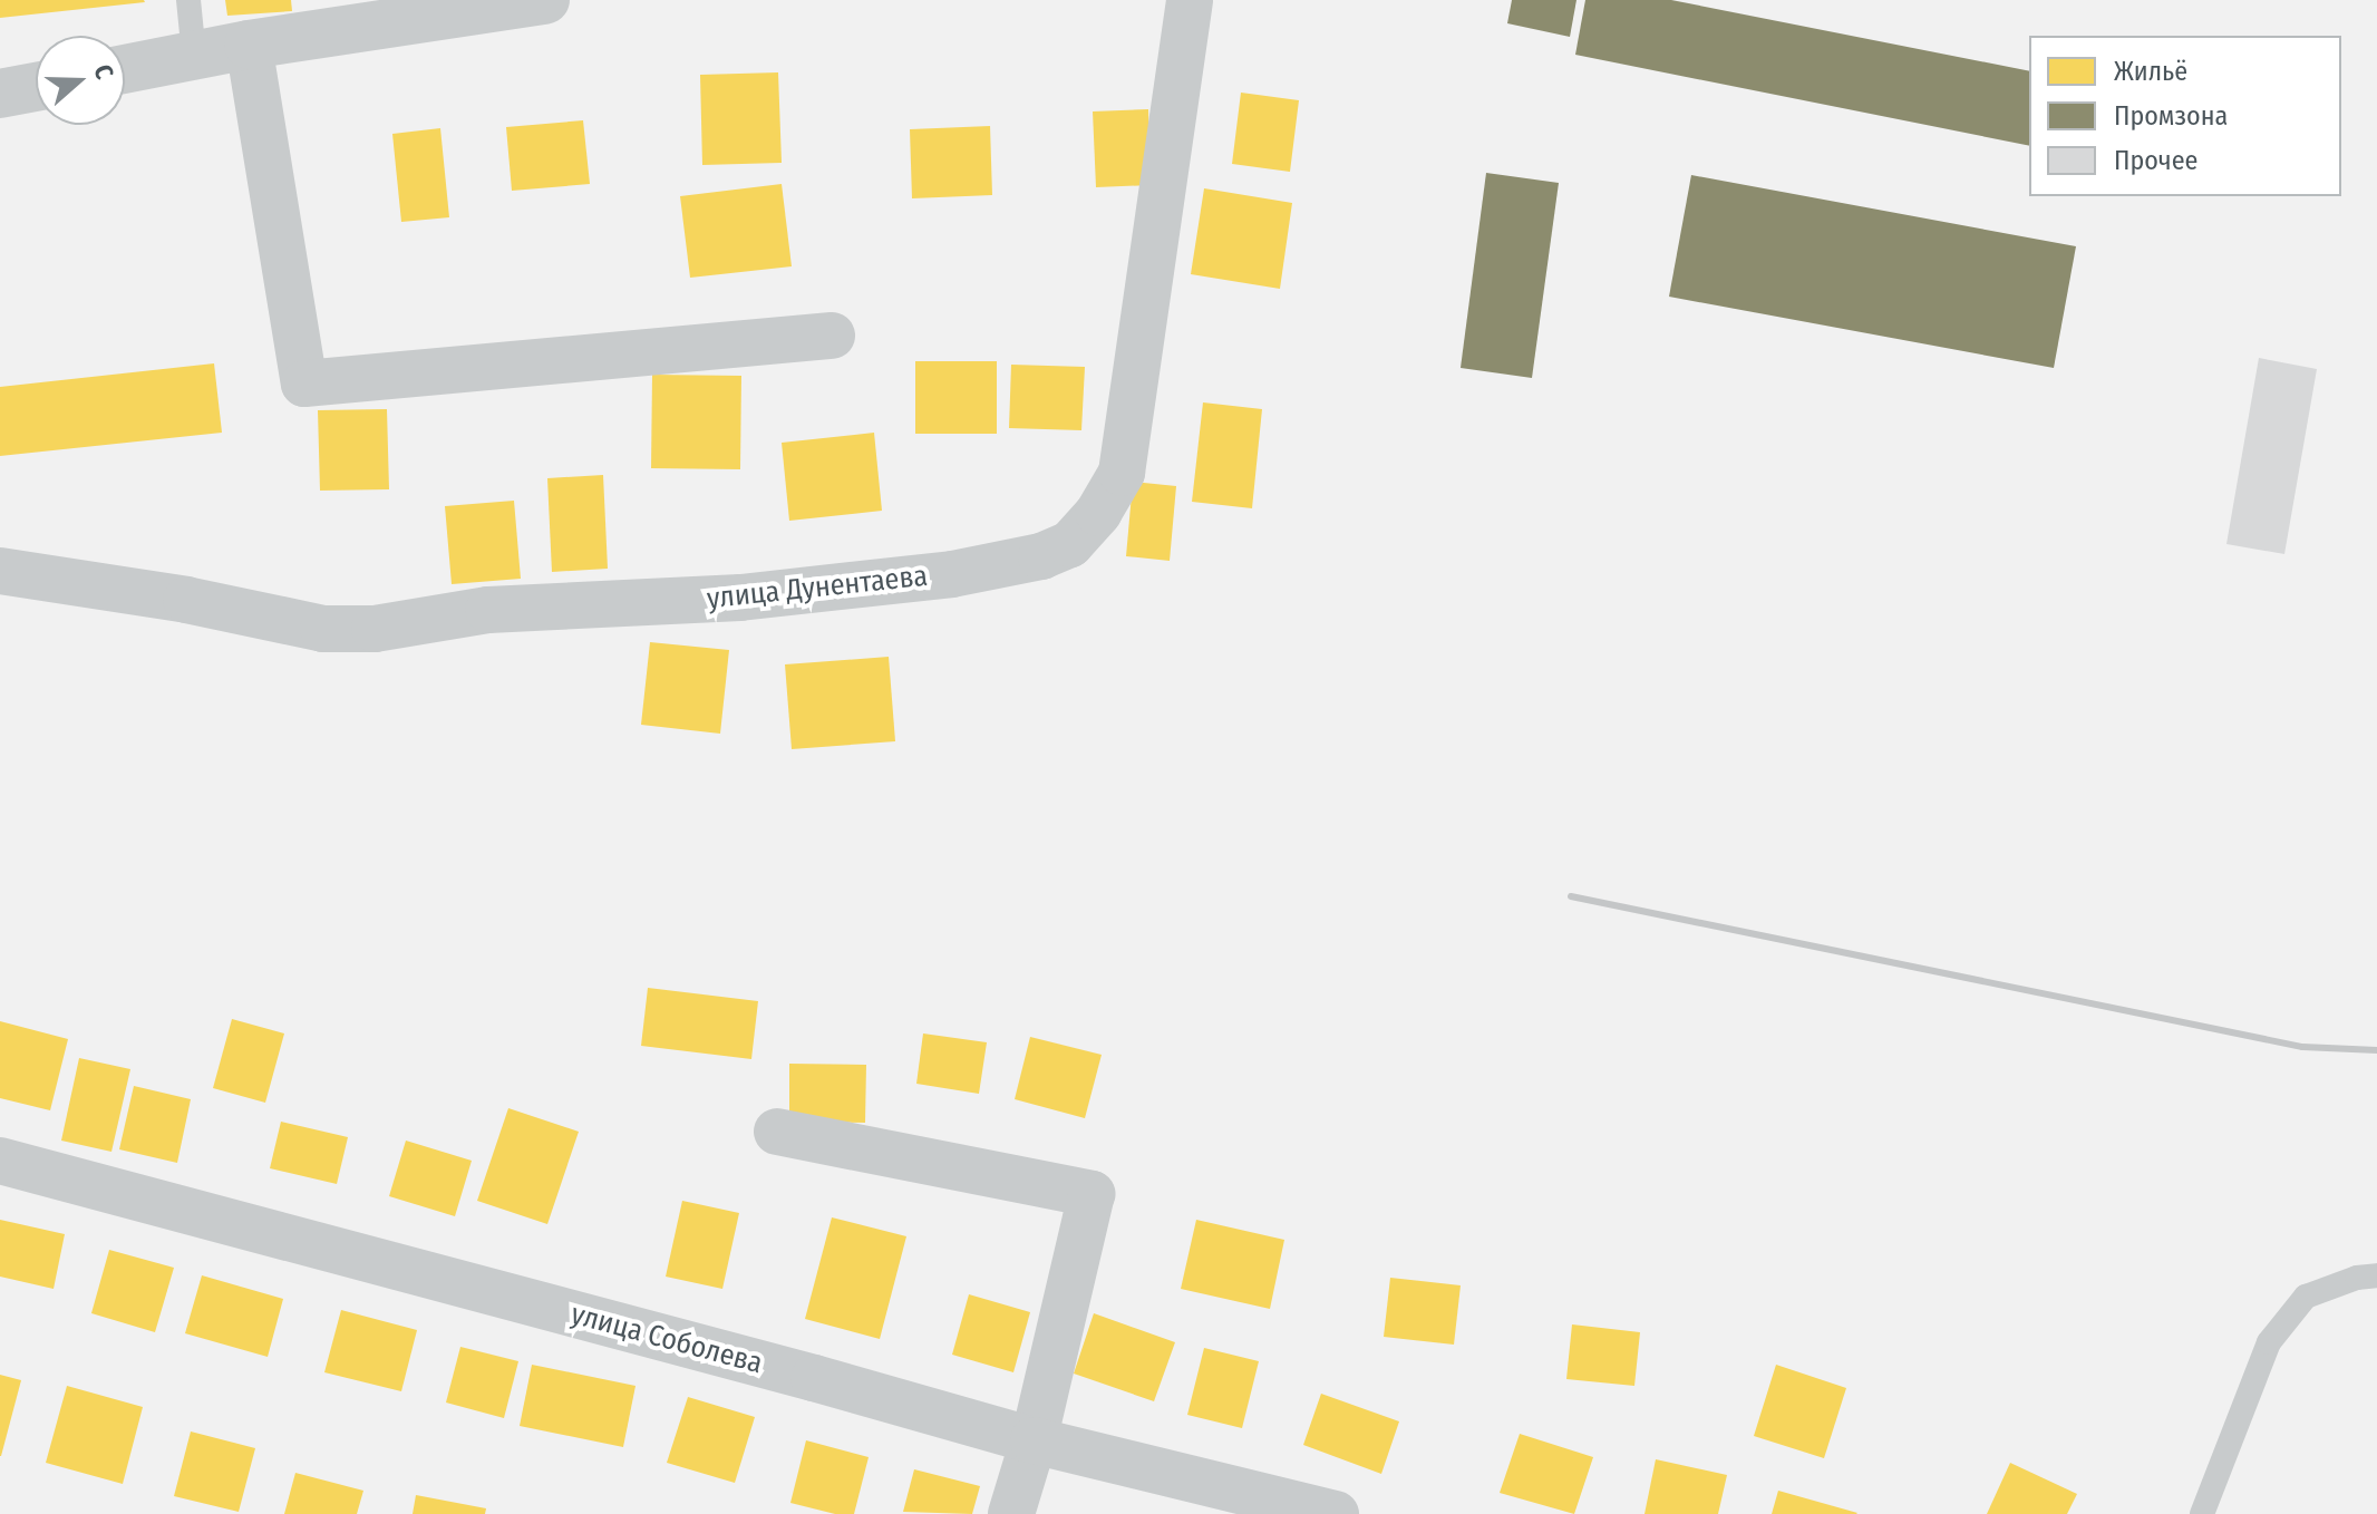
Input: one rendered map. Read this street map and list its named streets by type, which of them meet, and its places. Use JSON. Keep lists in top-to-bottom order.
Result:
{
  "streets": {
    "street": ["улица Дунентаева", "улица Соболева"]
  },
  "legend": ["Жильё", "Промзона", "Прочее"],
  "north": "right"
}
